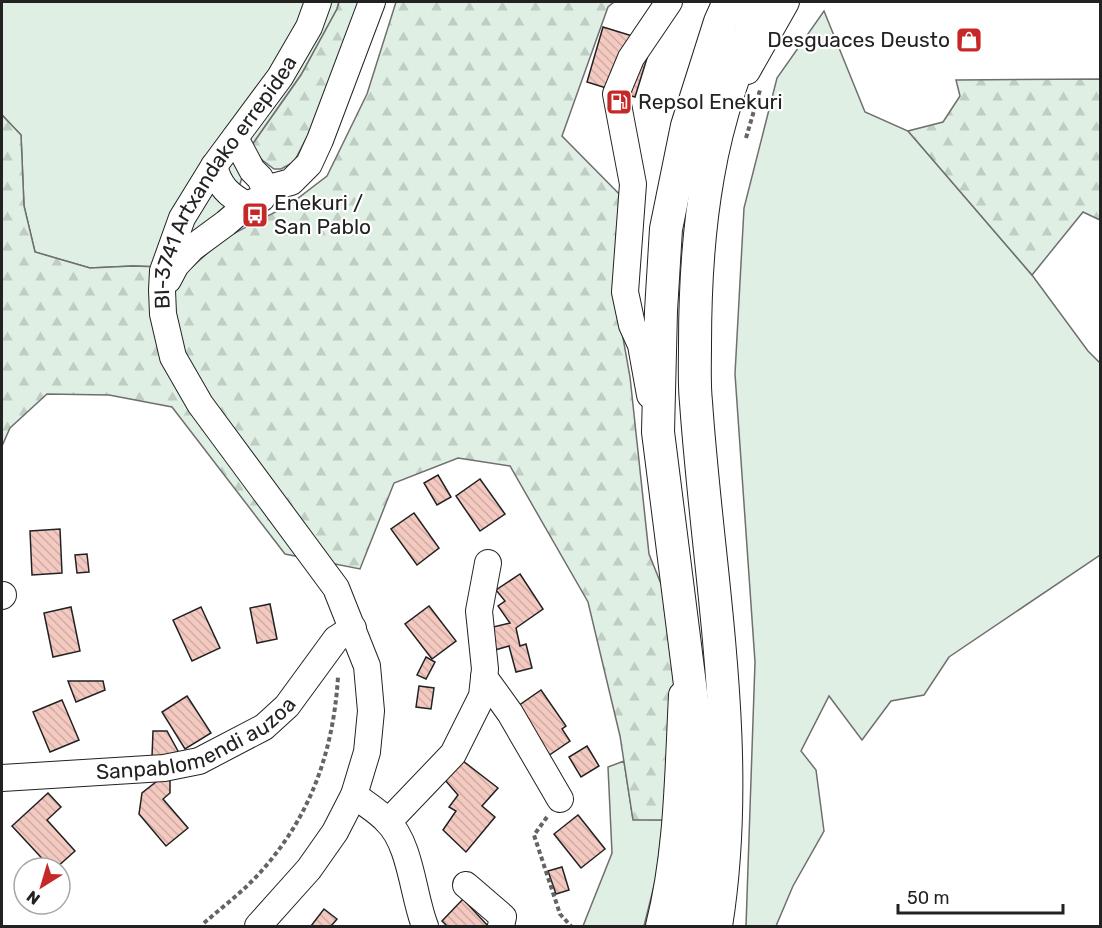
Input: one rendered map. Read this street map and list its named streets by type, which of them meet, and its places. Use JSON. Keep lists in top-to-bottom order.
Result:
{
  "streets": {
    "street": ["BI-3741 Artxandako errepidea", "Sanpablomendi auzoa"]
  },
  "crossings": [
    ["BI-3741 Artxandako errepidea", "Sanpablomendi auzoa"]
  ],
  "places": {
    "shop": ["Desguaces Deusto"],
    "fuel station": ["Repsol Enekuri"],
    "bus stop": ["Enekuri / San Pablo"]
  },
  "scale_bar": "50 m",
  "north": "bottom left"
}
